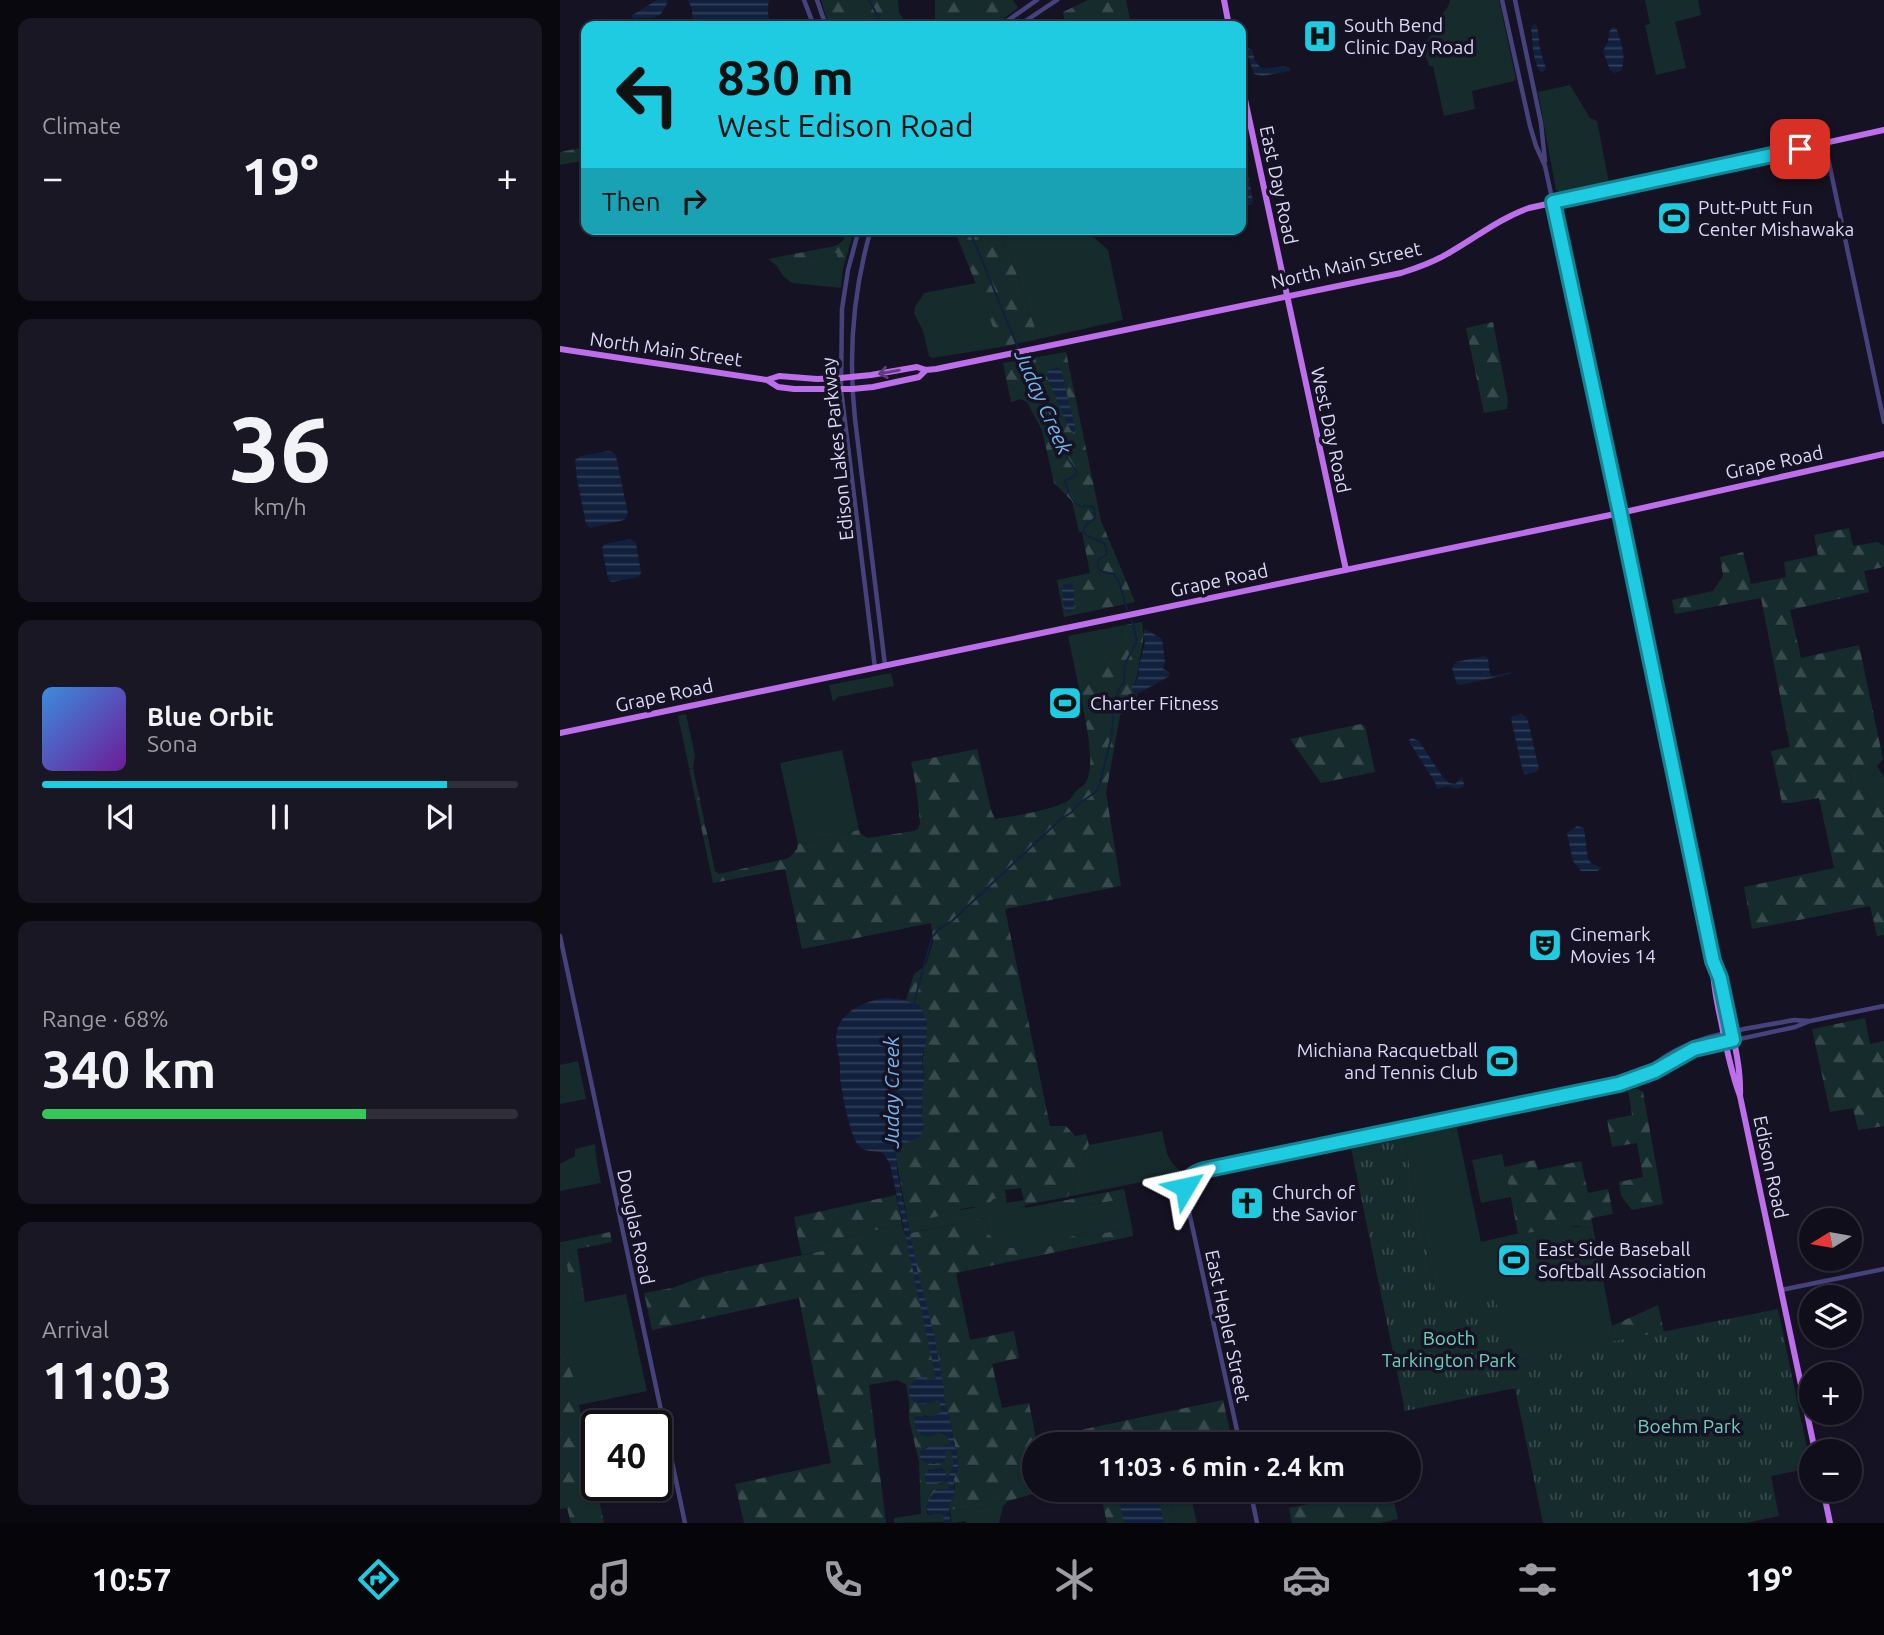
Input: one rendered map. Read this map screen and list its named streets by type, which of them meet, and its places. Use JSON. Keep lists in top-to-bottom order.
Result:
{
  "streets": {
    "main road": [
      "East Day Road",
      "North Main Street",
      "West Day Road",
      "Grape Road",
      "Edison Road"
    ],
    "street": ["Edison Lakes Parkway", "Douglas Road", "East Hepler Street"]
  },
  "crossings": [
    ["East Day Road", "North Main Street"],
    ["East Day Road", "West Day Road"],
    ["North Main Street", "West Day Road"],
    ["North Main Street", "Edison Lakes Parkway"],
    ["West Day Road", "Grape Road"],
    ["Edison Lakes Parkway", "Grape Road"],
    ["Edison Road", "East Hepler Street"]
  ],
  "water": ["Juday Creek"],
  "parks": ["Booth Tarkington Park", "Boehm Park"],
  "places": {
    "hospital": ["South Bend Clinic Day Road"],
    "sports": [
      "Putt-Putt Fun Center Mishawaka",
      "Charter Fitness",
      "Michiana Racquetball and Tennis Club",
      "East Side Baseball Softball Association"
    ],
    "theatre": ["Cinemark Movies 14"],
    "church": ["Church of the Savior"]
  },
  "north": "left",
  "page": {
    "tile": [
      "Climate",
      ["36", "km/h"],
      ["Range · 68%", "340 km"],
      ["Arrival", "11:03"]
    ],
    "turn": ["830 m", "West Edison Road"],
    "heat": ["−", "19°", "+"],
    "then": "Then",
    "song": ["Blue Orbit", "Sona"],
    "map_buttons": ["+", "−"],
    "limit": "40",
    "trip": "11:03 · 6 min · 2.4 km",
    "tabs": ["10:57", "19°"]
  }
}
